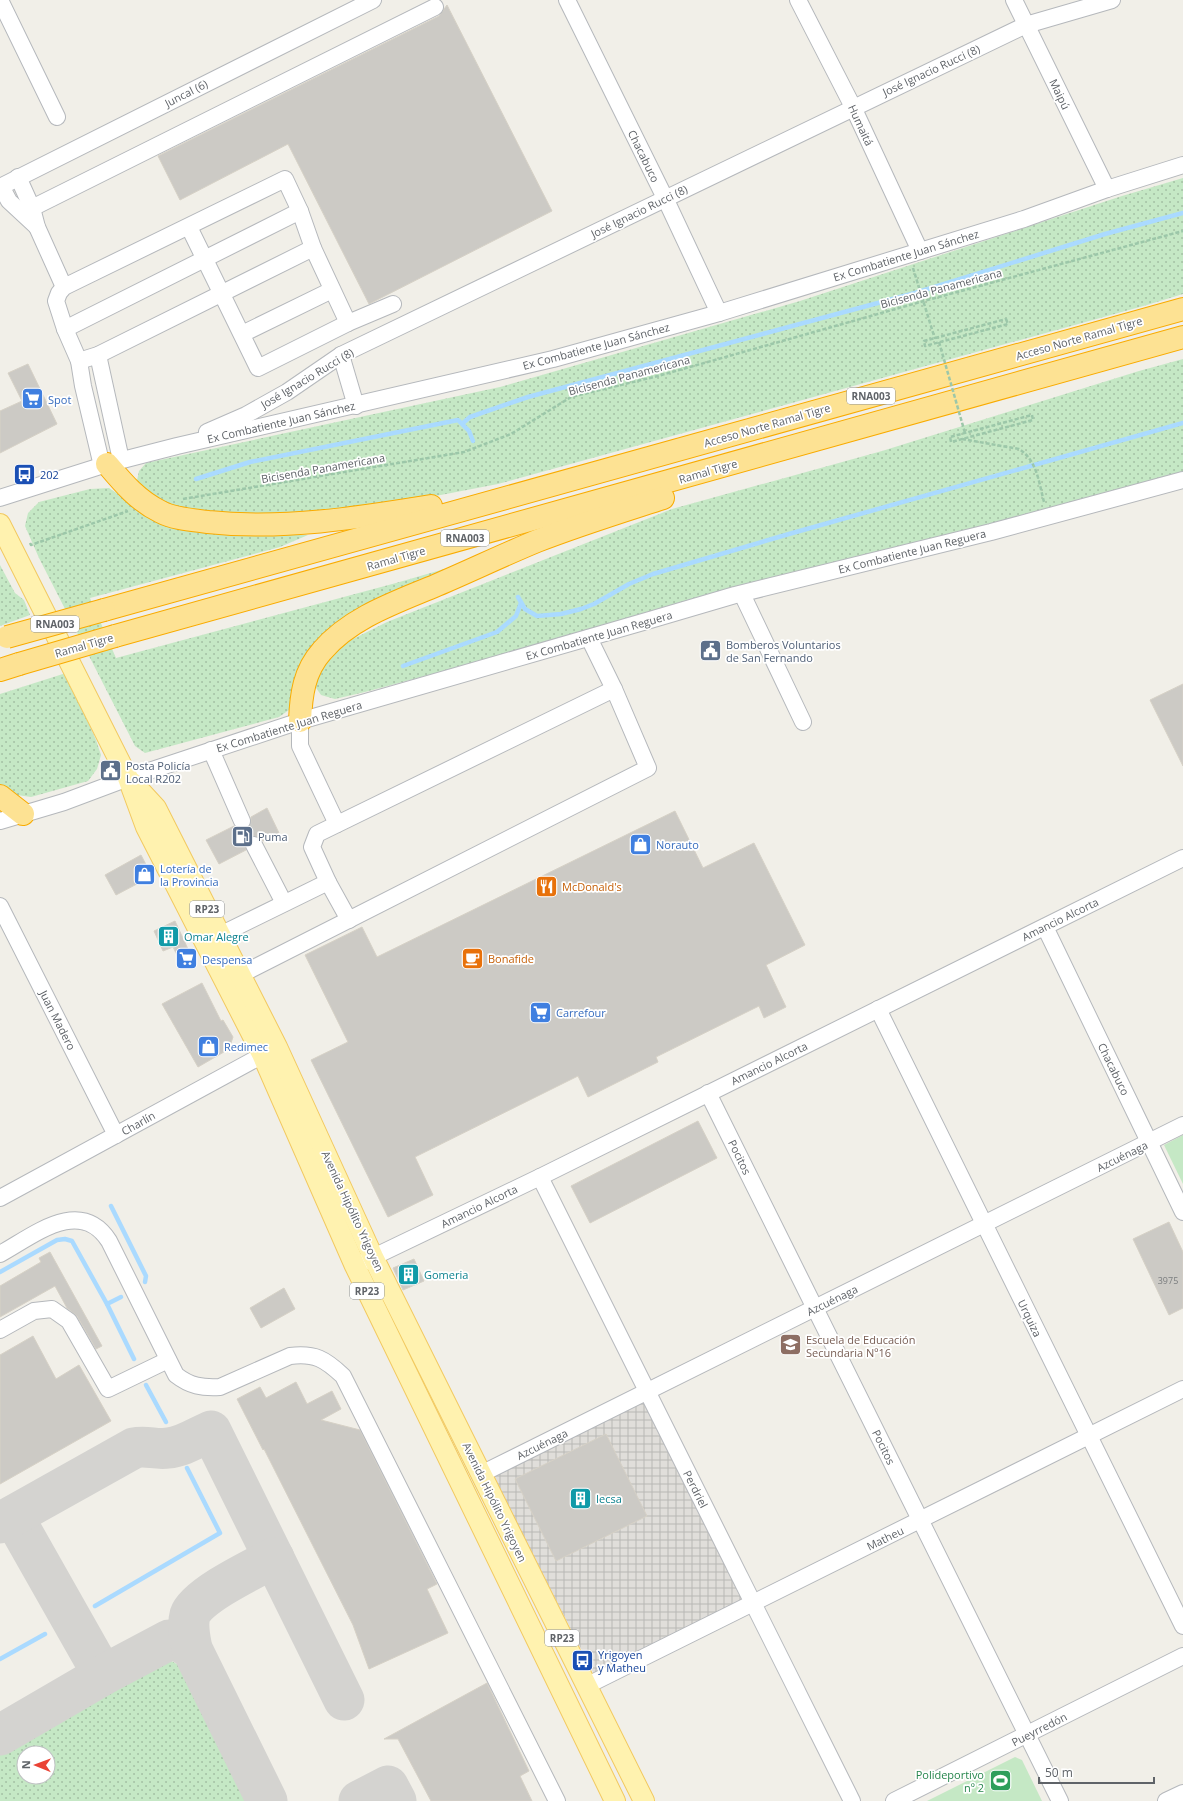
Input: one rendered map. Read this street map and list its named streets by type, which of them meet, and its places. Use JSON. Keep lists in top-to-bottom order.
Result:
{
  "streets": {
    "highway": ["Acceso Norte Ramal Tigre", "RNA003", "Ramal Tigre"],
    "main road": ["RP23", "Avenida Hipólito Yrigoyen"],
    "street": [
      "José Ignacio Rucci (8)",
      "Juncal (6)",
      "Maipú",
      "Humaitá",
      "Chacabuco",
      "Ex Combatiente Juan Sánchez",
      "Ex Combatiente Juan Reguera",
      "Amancio Alcorta",
      "Juan Madero",
      "Charlín",
      "Azcuénaga",
      "Pocitos",
      "Urquiza",
      "Perdriel",
      "Matheu",
      "Pueyrredón"
    ],
    "path": ["Bicisenda Panamericana"]
  },
  "crossings": [
    ["José Ignacio Rucci (8)", "Maipú"],
    ["José Ignacio Rucci (8)", "Humaitá"],
    ["José Ignacio Rucci (8)", "Chacabuco"],
    ["José Ignacio Rucci (8)", "Ex Combatiente Juan Sánchez"],
    ["Maipú", "Ex Combatiente Juan Sánchez"],
    ["Humaitá", "Ex Combatiente Juan Sánchez"],
    ["Chacabuco", "Ex Combatiente Juan Sánchez"],
    ["Chacabuco", "Amancio Alcorta"],
    ["Chacabuco", "Azcuénaga"],
    ["Acceso Norte Ramal Tigre", "RNA003"],
    ["RNA003", "Ramal Tigre"],
    ["Ex Combatiente Juan Reguera", "Avenida Hipólito Yrigoyen"],
    ["Amancio Alcorta", "Pocitos"],
    ["Amancio Alcorta", "Avenida Hipólito Yrigoyen"],
    ["Amancio Alcorta", "Urquiza"],
    ["Amancio Alcorta", "Perdriel"],
    ["Juan Madero", "Charlín"],
    ["Charlín", "Avenida Hipólito Yrigoyen"],
    ["Azcuénaga", "Pocitos"],
    ["Azcuénaga", "Avenida Hipólito Yrigoyen"],
    ["Azcuénaga", "Urquiza"],
    ["Azcuénaga", "Perdriel"],
    ["Pocitos", "Matheu"],
    ["Pocitos", "Pueyrredón"],
    ["Avenida Hipólito Yrigoyen", "Matheu"],
    ["Urquiza", "Matheu"],
    ["Perdriel", "Matheu"]
  ],
  "places": {
    "supermarket": ["Spot", "Despensa", "Carrefour"],
    "bus stop": ["202", "Yrigoyen y Matheu"],
    "public building": ["Bomberos Voluntarios de San Fernando", "Posta Policía Local R202"],
    "fuel station": ["Puma"],
    "shop": ["Norauto", "Lotería de la Provincia", "Redimec"],
    "restaurant": ["McDonald's"],
    "building": ["Omar Alegre", "Gomeria", "Iecsa"],
    "cafe": ["Bonafide"],
    "school or university": ["Escuela de Educación Secundaria Nº16"],
    "sports": ["Polideportivo nº 2"]
  },
  "house_numbers": ["3975"],
  "scale_bar": "50 m",
  "north": "left"
}
